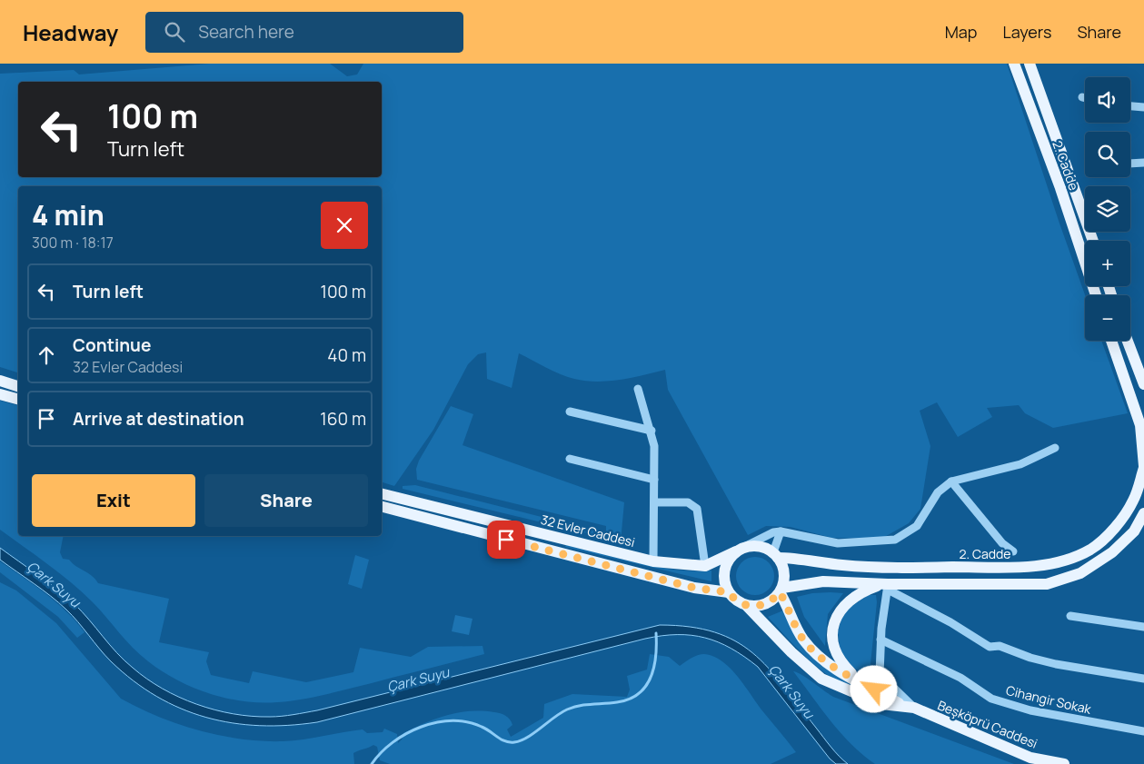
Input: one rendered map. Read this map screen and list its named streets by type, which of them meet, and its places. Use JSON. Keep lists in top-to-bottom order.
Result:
{
  "streets": {
    "main road": ["2. Cadde", "32 Evler Caddesi", "Beşköprü Caddesi"],
    "street": ["Cihangir Sokak"]
  },
  "crossings": [
    ["2. Cadde", "32 Evler Caddesi"],
    ["2. Cadde", "Beşköprü Caddesi"],
    ["32 Evler Caddesi", "Beşköprü Caddesi"]
  ],
  "water": ["Çark Suyu"],
  "page": {
    "header": "Headway",
    "search": "Search here",
    "nav": ["Map", "Layers", "Share"],
    "map_buttons": ["+", "−"],
    "turn": ["100 m", "Turn left"],
    "heading": ["4 min", "300 m · 18:17"],
    "list": [
      {
        "name": "Turn left",
        "value": "100 m"
      },
      {
        "name": "Continue",
        "note": "32 Evler Caddesi",
        "value": "40 m"
      },
      {
        "name": "Arrive at destination",
        "value": "160 m"
      }
    ],
    "buttons": ["Exit", "Share"]
  }
}
